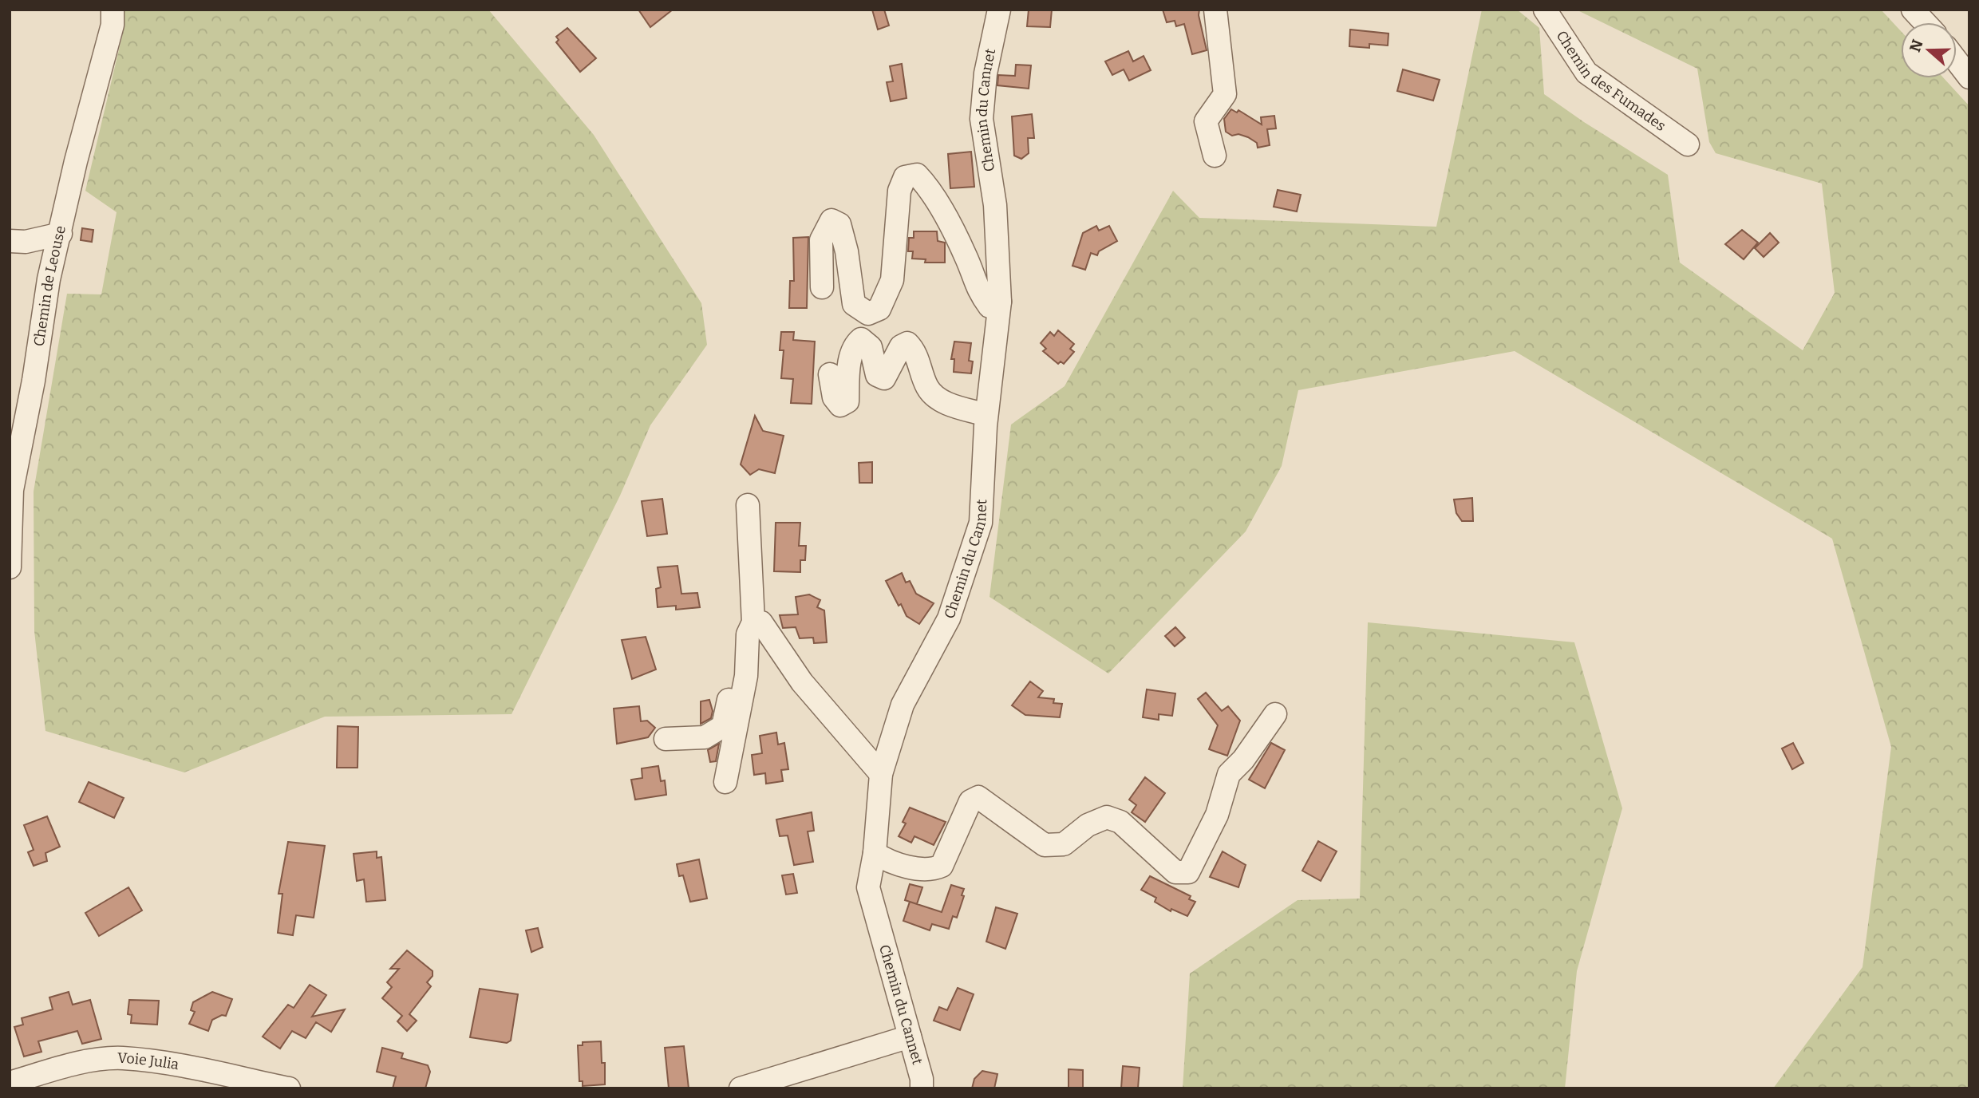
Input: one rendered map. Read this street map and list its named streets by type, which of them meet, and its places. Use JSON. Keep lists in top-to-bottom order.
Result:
{
  "streets": {
    "street": [
      "Chemin des Fumades",
      "Chemin du Cannet",
      "Chemin de Leouse",
      "Voie Julia"
    ]
  },
  "north": "left"
}
